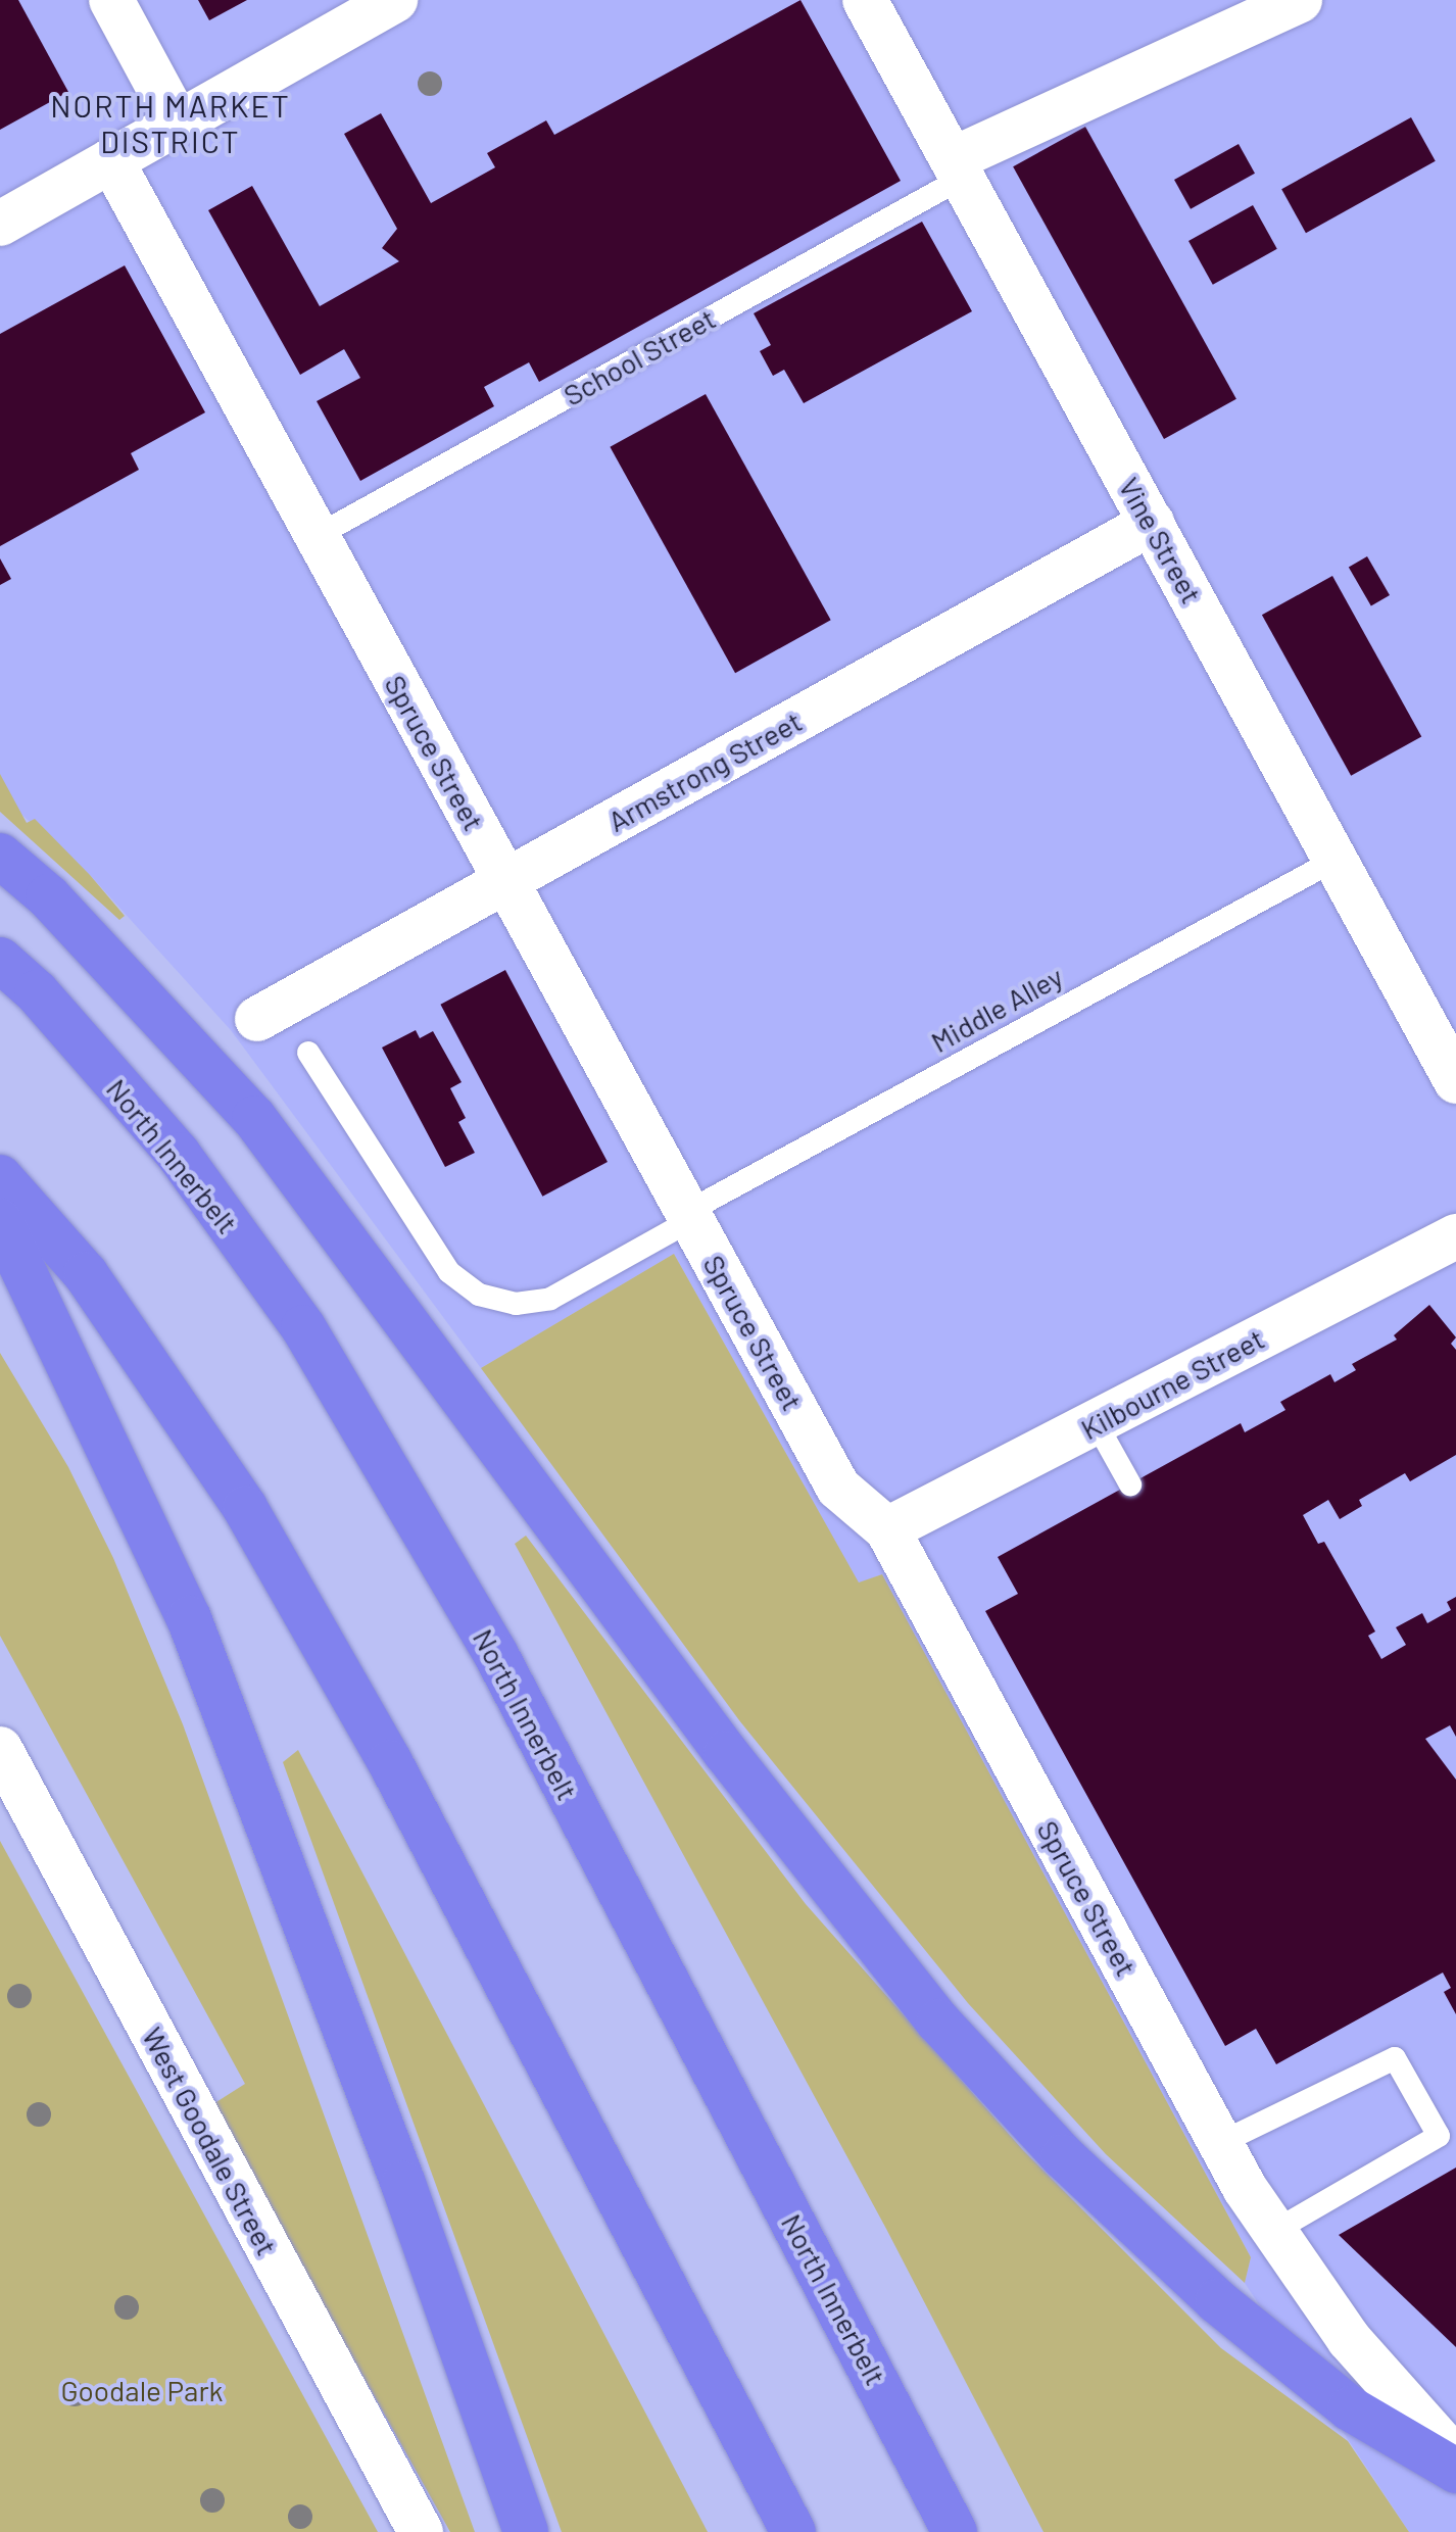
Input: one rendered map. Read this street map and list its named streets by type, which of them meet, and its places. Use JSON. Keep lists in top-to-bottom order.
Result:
{
  "streets": {
    "highway": ["North Innerbelt"],
    "street": [
      "School Street",
      "Vine Street",
      "Spruce Street",
      "Armstrong Street",
      "Kilbourne Street",
      "West Goodale Street"
    ],
    "lane": ["Middle Alley"]
  },
  "crossings": [
    ["School Street", "Vine Street"],
    ["School Street", "Spruce Street"],
    ["Vine Street", "Armstrong Street"],
    ["Vine Street", "Middle Alley"],
    ["Spruce Street", "Armstrong Street"],
    ["Spruce Street", "Middle Alley"],
    ["Spruce Street", "Kilbourne Street"]
  ],
  "districts": ["NORTH MARKET DISTRICT"],
  "parks": ["Goodale Park"]
}
